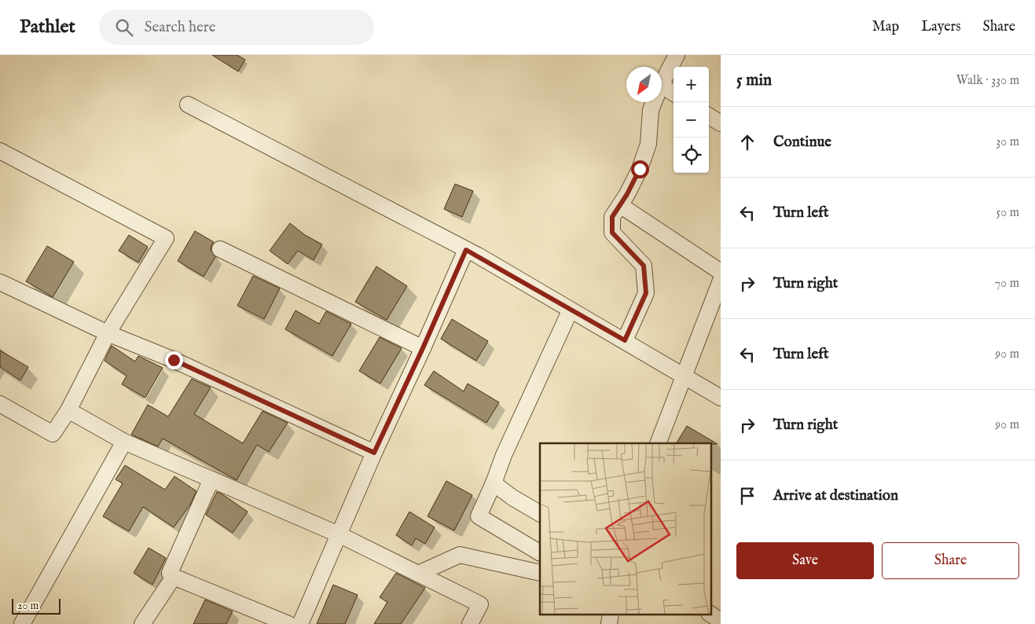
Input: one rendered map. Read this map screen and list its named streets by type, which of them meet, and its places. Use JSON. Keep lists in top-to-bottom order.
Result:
{
  "scale_bar": "20 m",
  "north": "bottom left",
  "page": {
    "header": "Pathlet",
    "search": "Search here",
    "nav": ["Map", "Layers", "Share"],
    "heading": ["5 min", "Walk · 330 m"],
    "map_buttons": ["+", "−"],
    "list": [
      ["Continue", "30 m"],
      ["Turn left", "50 m"],
      ["Turn right", "70 m"],
      ["Turn left", "90 m"],
      ["Turn right", "90 m"],
      "Arrive at destination"
    ],
    "buttons": ["Save", "Share"],
    "scale": "20 m"
  }
}
